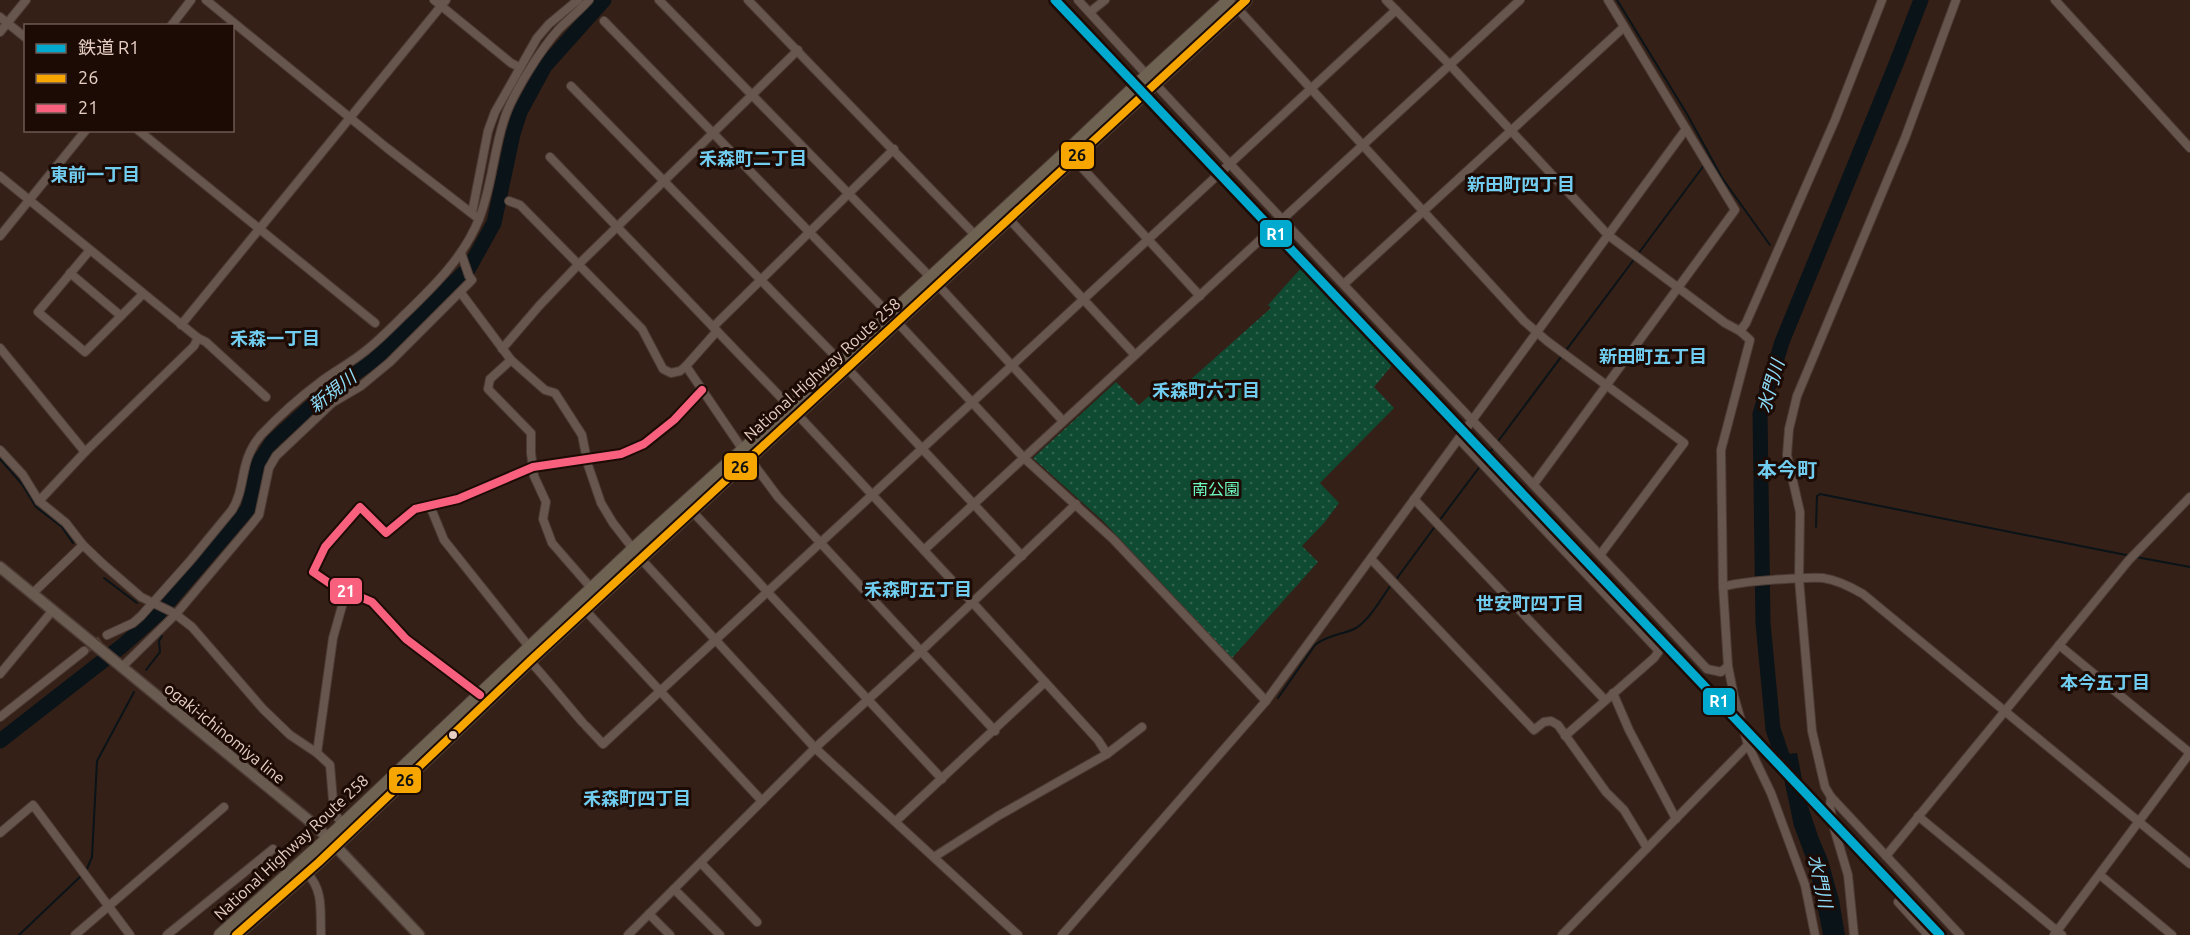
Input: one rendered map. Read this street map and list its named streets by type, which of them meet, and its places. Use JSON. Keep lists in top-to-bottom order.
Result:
{
  "streets": {
    "highway": ["National Highway Route 258"],
    "main road": ["ogaki-ichinomiya line"]
  },
  "crossings": [
    ["National Highway Route 258", "ogaki-ichinomiya line"]
  ],
  "districts": [
    "禾森町二丁目",
    "東前一丁目",
    "新田町四丁目",
    "禾森一丁目",
    "新田町五丁目",
    "禾森町六丁目",
    "本今町",
    "禾森町五丁目",
    "世安町四丁目",
    "本今五丁目",
    "禾森町四丁目"
  ],
  "water": ["水門川", "新規川"],
  "parks": ["南公園"],
  "lines": ["rail line R1", "transit line 26", "transit line 21"],
  "legend": ["鉄道 R1", "26", "21"]
}
